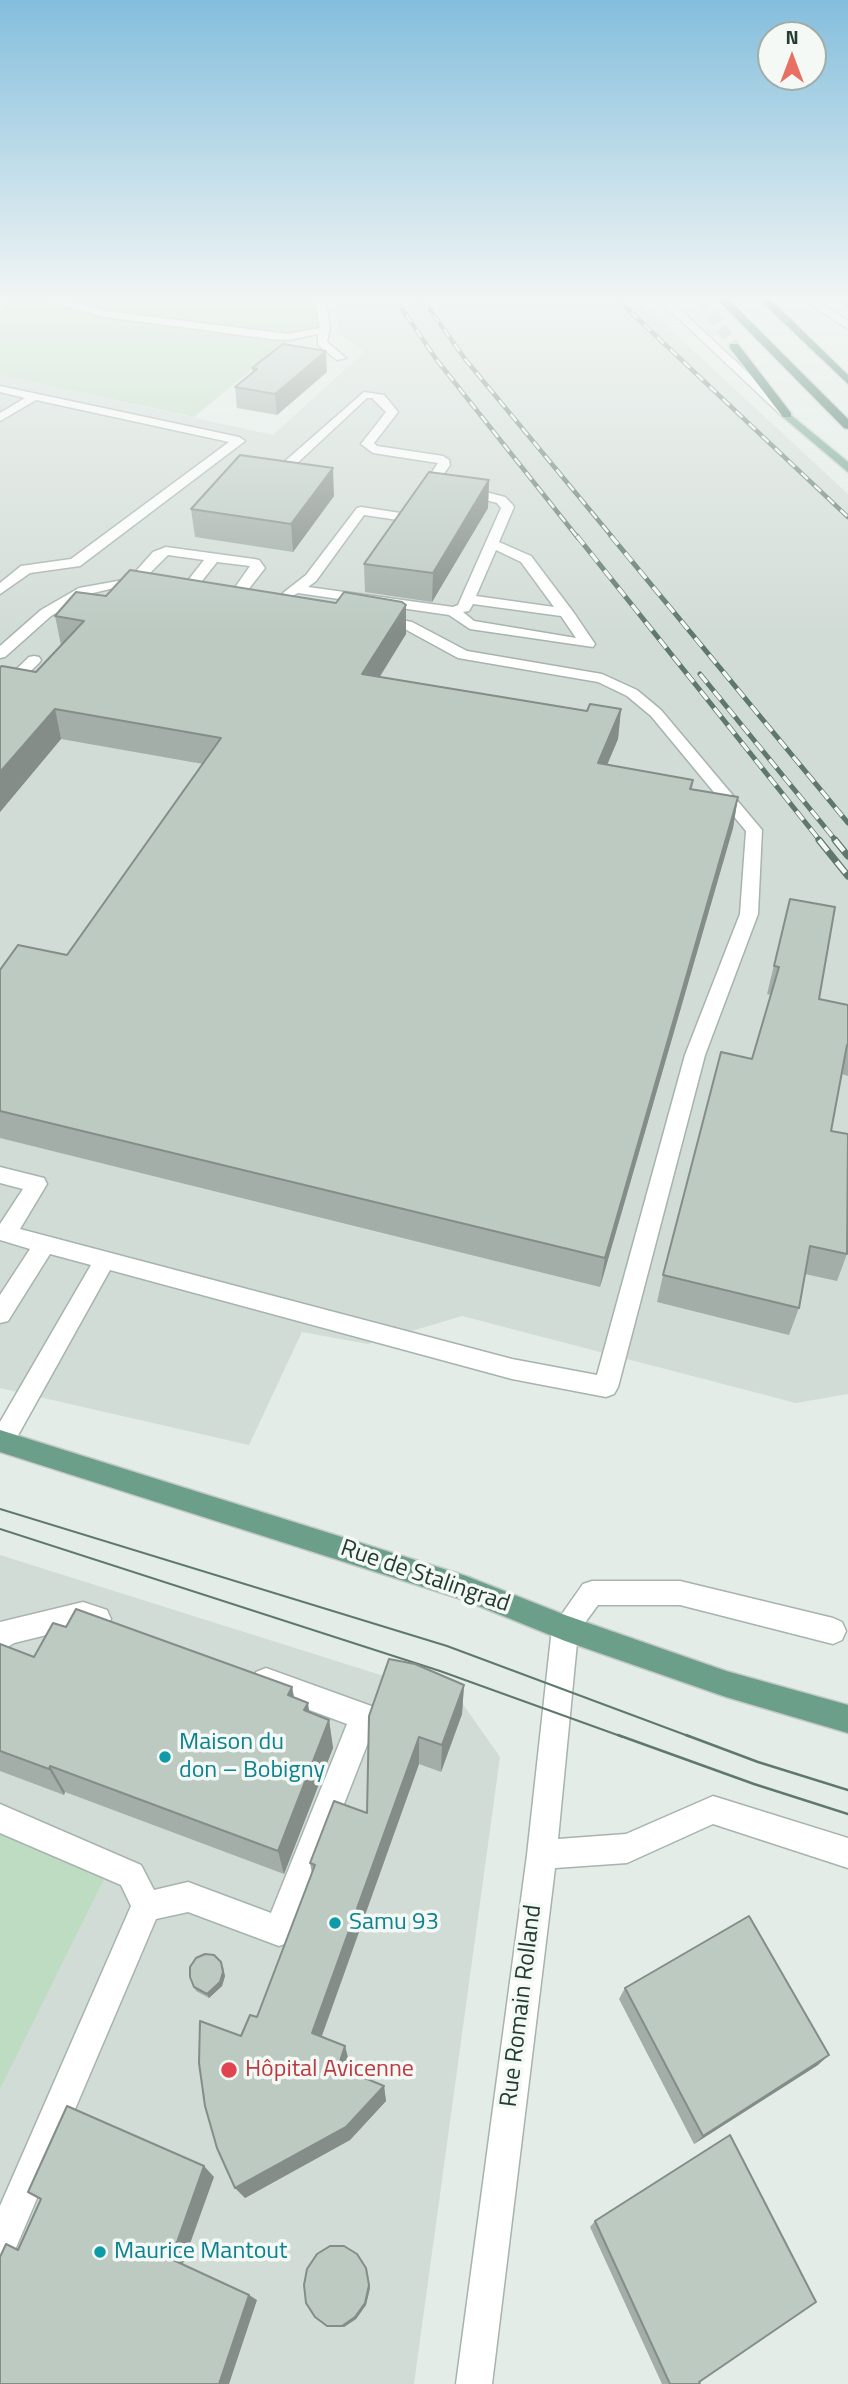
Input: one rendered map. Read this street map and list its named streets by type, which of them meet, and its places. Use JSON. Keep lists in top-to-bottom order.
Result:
{
  "streets": {
    "main road": ["Rue de Stalingrad"],
    "street": ["Rue Romain Rolland"]
  },
  "crossings": [
    ["Rue de Stalingrad", "Rue Romain Rolland"]
  ],
  "places": [
    "Maison du don – Bobigny",
    "Samu 93",
    "Hôpital Avicenne",
    "Maurice Mantout"
  ],
  "north": "top"
}
